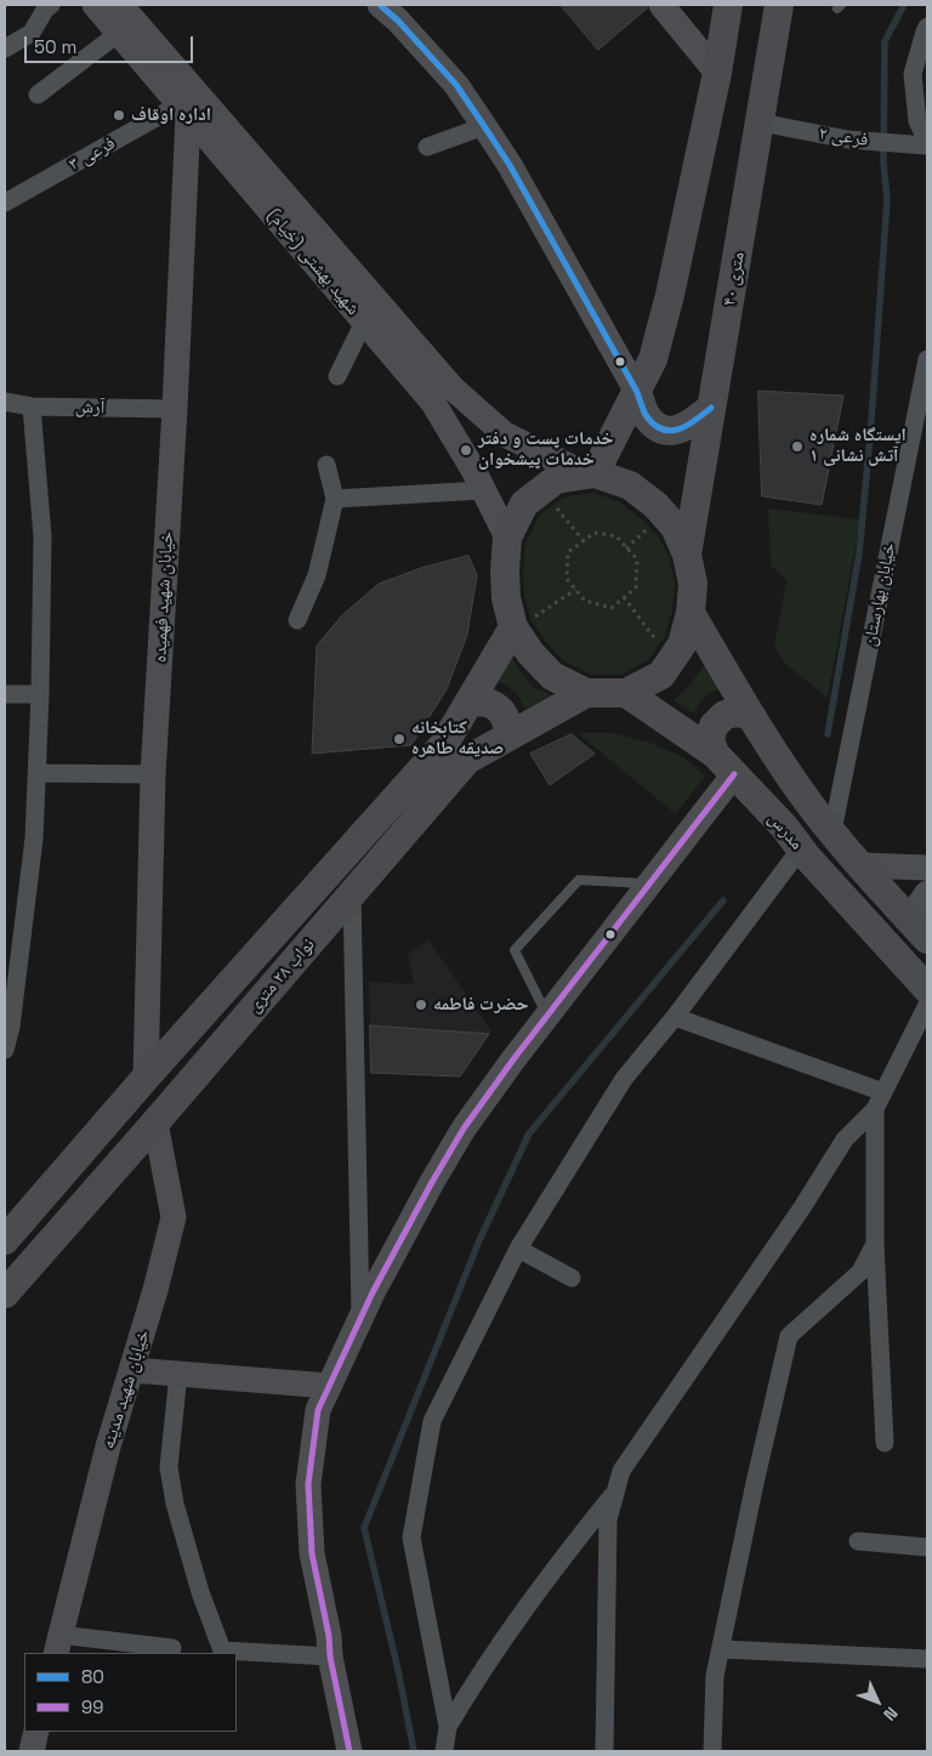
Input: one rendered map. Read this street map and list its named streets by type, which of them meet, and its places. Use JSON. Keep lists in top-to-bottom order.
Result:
{
  "streets": {
    "main road": ["۴۰ متری", "مدرس", "نواب ۲۸ متری"],
    "street": [
      "فرعی ۲",
      "فرعی ۳",
      "شهید بهشتی (خیام)",
      "آرش",
      "خیابان بهارستان",
      "خیابان شهید فهمیده",
      "خیابان شهید مدینه"
    ]
  },
  "crossings": [
    ["فرعی ۲", "۴۰ متری"],
    ["فرعی ۳", "شهید بهشتی (خیام)"],
    ["فرعی ۳", "خیابان شهید فهمیده"],
    ["شهید بهشتی (خیام)", "خیابان شهید فهمیده"],
    ["آرش", "خیابان شهید فهمیده"],
    ["خیابان بهارستان", "مدرس"],
    ["خیابان شهید فهمیده", "نواب ۲۸ متری"],
    ["نواب ۲۸ متری", "خیابان شهید مدینه"]
  ],
  "places": [
    "اداره اوقاف",
    "ایستگاه شماره ۱ آتش نشانی",
    "خدمات پست و دفتر خدمات پیشخوان",
    "کتابخانه صدیقه طاهره",
    "حضرت فاطمه"
  ],
  "lines": ["transit line 80", "transit line 99"],
  "legend": ["80", "99"],
  "scale_bar": "50 m",
  "north": "bottom right"
}
